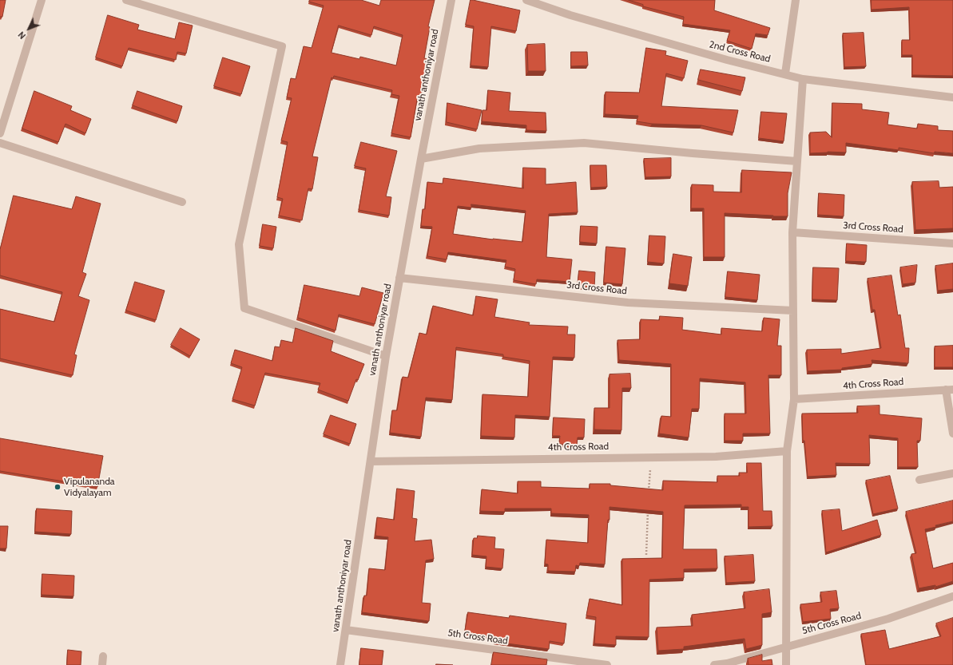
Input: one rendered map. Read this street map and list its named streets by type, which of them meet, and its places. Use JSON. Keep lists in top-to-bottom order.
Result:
{
  "streets": {
    "street": [
      "2nd Cross Road",
      "vanath anthoniyar road",
      "3rd Cross Road",
      "4th Cross Road",
      "5th Cross Road"
    ]
  },
  "crossings": [
    ["vanath anthoniyar road", "3rd Cross Road"],
    ["vanath anthoniyar road", "4th Cross Road"],
    ["vanath anthoniyar road", "5th Cross Road"]
  ],
  "places": ["Vipulananda Vidyalayam"],
  "north": "bottom left"
}
